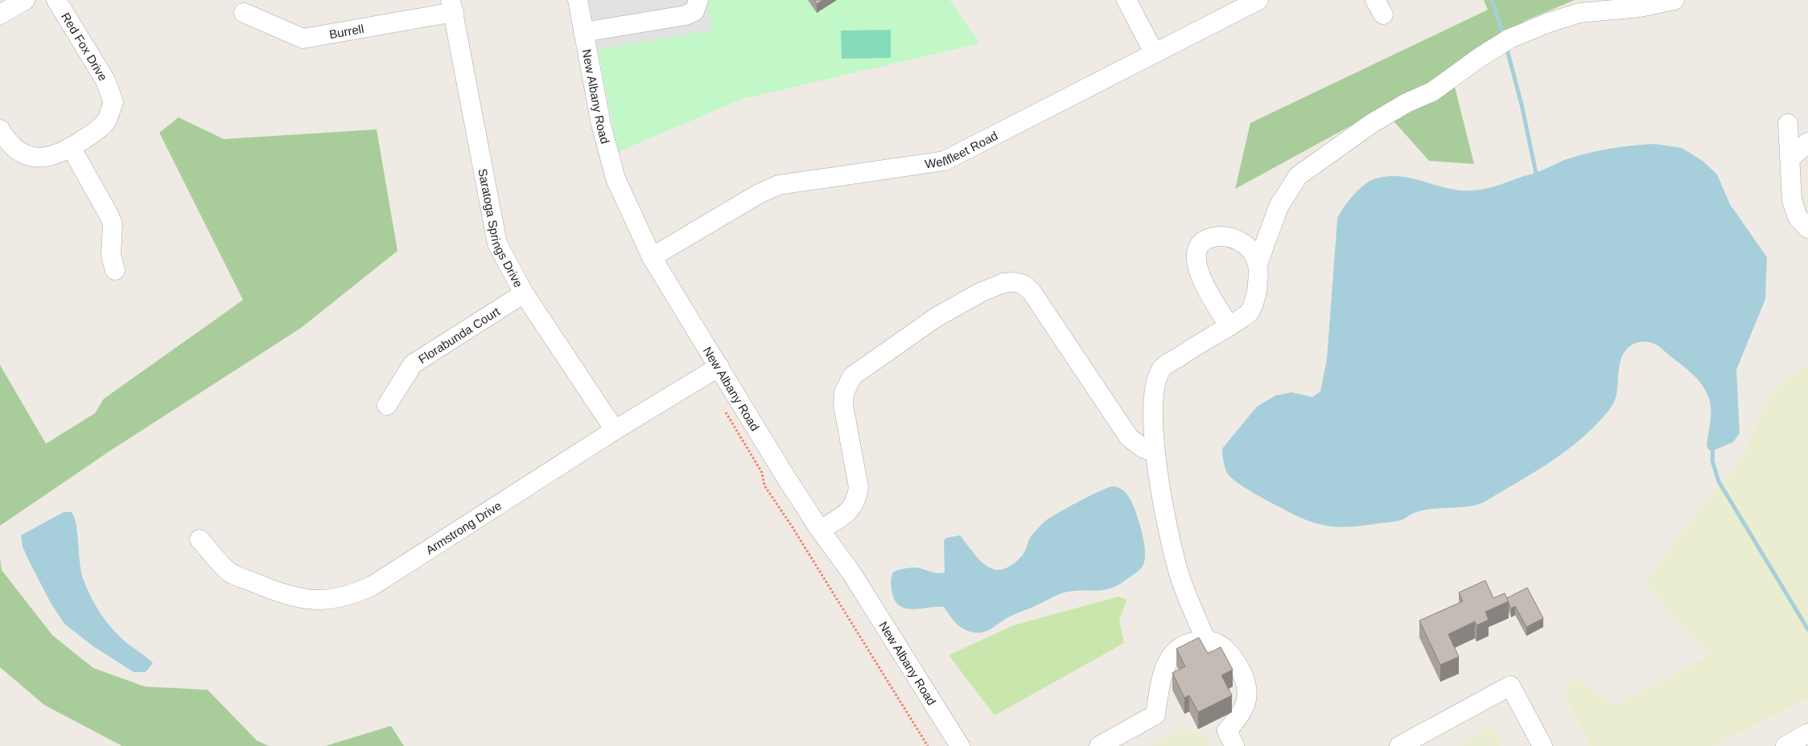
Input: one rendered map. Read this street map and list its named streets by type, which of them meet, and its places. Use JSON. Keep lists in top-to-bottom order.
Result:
{
  "streets": {
    "street": [
      "Burrell",
      "Red Fox Drive",
      "New Albany Road",
      "Wellfleet Road",
      "Saratoga Springs Drive",
      "Florabunda Court",
      "Armstrong Drive"
    ]
  },
  "crossings": [
    ["Burrell", "Saratoga Springs Drive"],
    ["New Albany Road", "Wellfleet Road"],
    ["New Albany Road", "Armstrong Drive"],
    ["Saratoga Springs Drive", "Florabunda Court"],
    ["Saratoga Springs Drive", "Armstrong Drive"]
  ]
}
